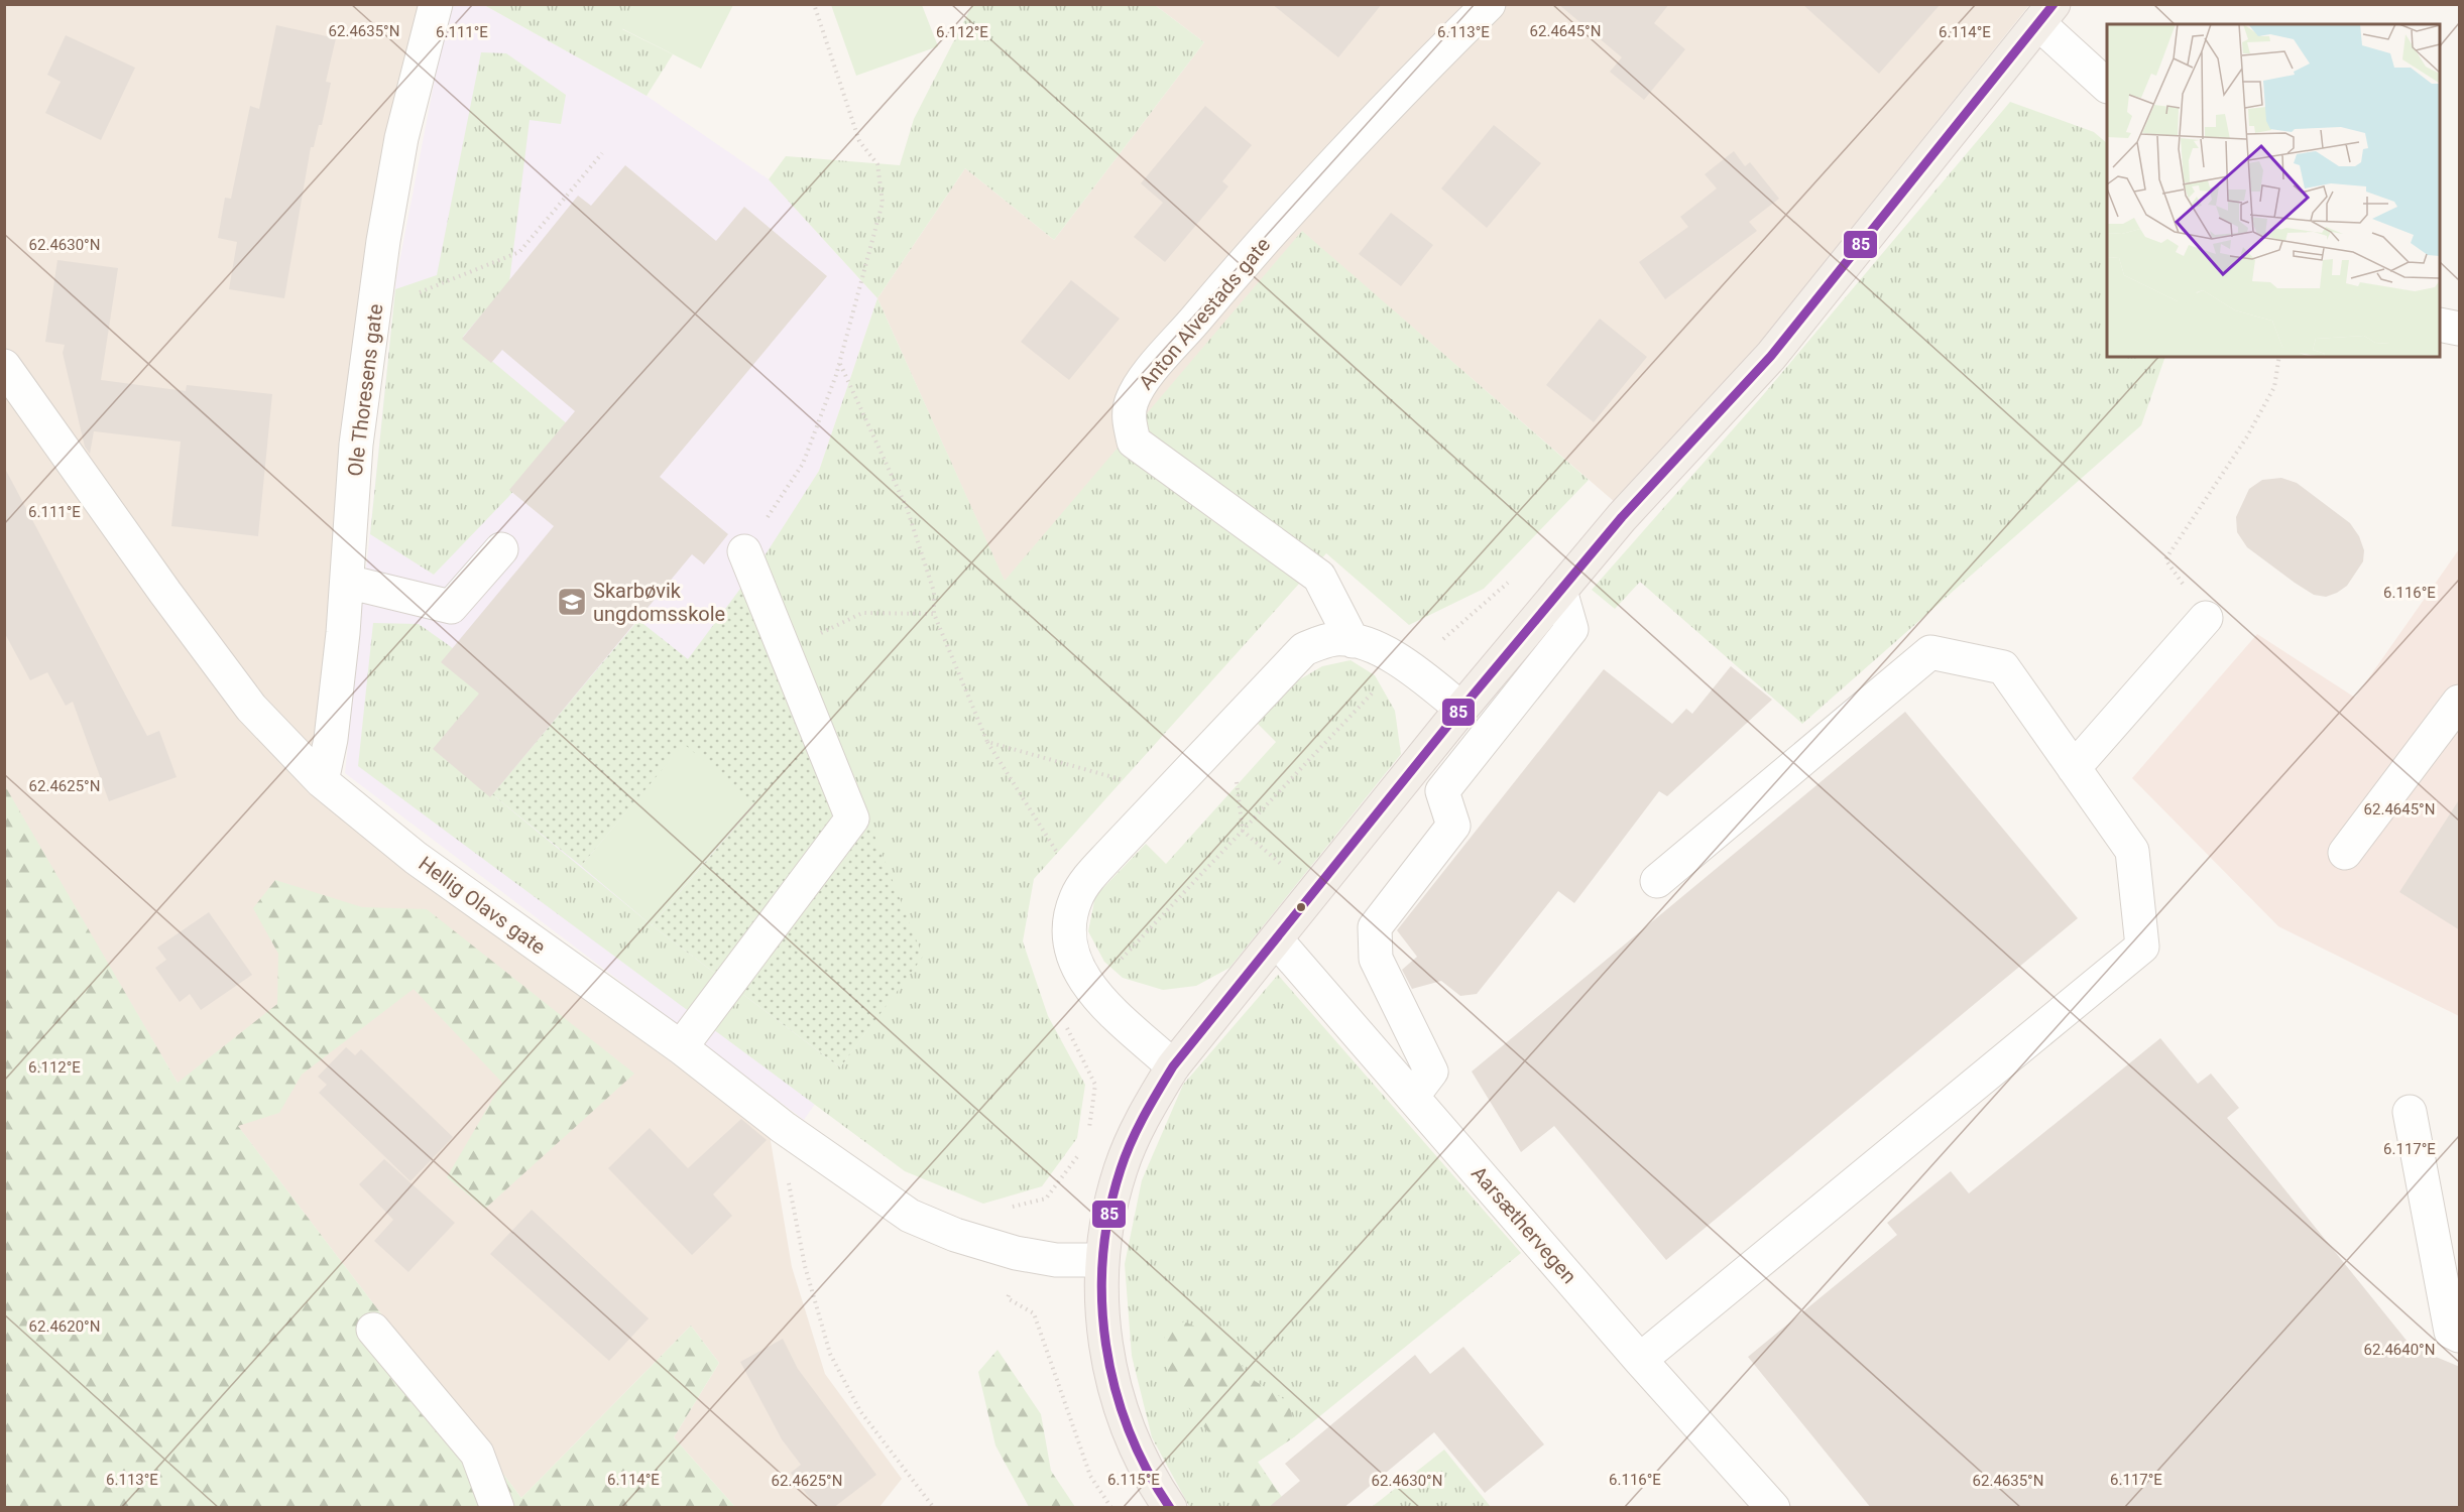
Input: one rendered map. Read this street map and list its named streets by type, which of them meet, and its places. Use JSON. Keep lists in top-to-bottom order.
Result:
{
  "streets": {
    "street": [
      "Anton Alvestads gate",
      "Ole Thoresens gate",
      "Hellig Olavs gate",
      "Aarsæthervegen"
    ]
  },
  "crossings": [
    ["Ole Thoresens gate", "Hellig Olavs gate"]
  ],
  "places": {
    "school or university": ["Skarbøvik ungdomsskole"]
  },
  "lines": ["transit line 85"],
  "coordinates": [
    "62.4645°N",
    "62.4635°N",
    "6.111°E",
    "6.112°E",
    "6.113°E",
    "6.114°E",
    "62.4630°N",
    "6.116°E",
    "62.4625°N",
    "6.117°E",
    "62.4620°N",
    "62.4640°N",
    "6.115°E"
  ]
}
